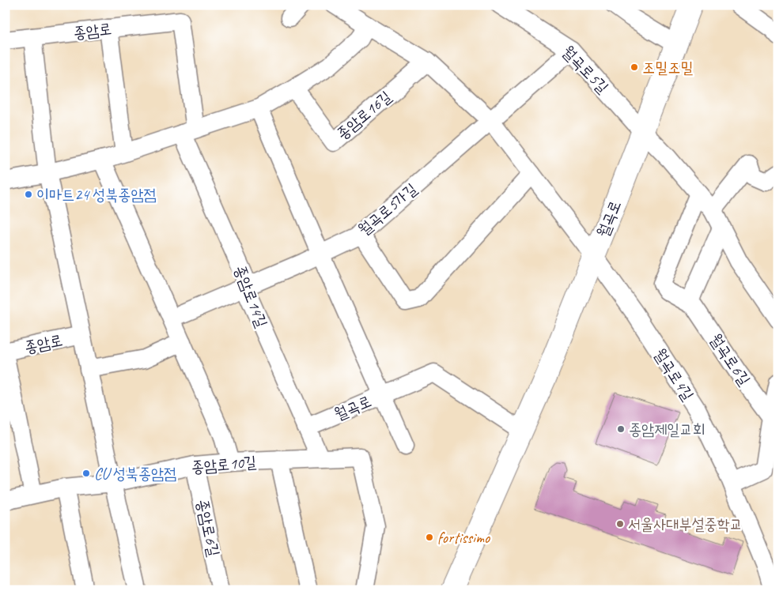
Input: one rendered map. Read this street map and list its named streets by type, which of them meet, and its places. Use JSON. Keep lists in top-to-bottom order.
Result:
{
  "streets": {
    "main road": ["월곡로"],
    "street": [
      "종암로",
      "월곡로5길",
      "종암로16길",
      "월곡로5가길",
      "종암로14길",
      "월곡로6길",
      "월곡로4길",
      "종암로10길",
      "종암로6길"
    ]
  },
  "crossings": [
    ["종암로", "종암로14길"],
    ["월곡로5길", "월곡로5가길"],
    ["월곡로5길", "월곡로"],
    ["월곡로5가길", "종암로14길"],
    ["월곡로", "종암로14길"],
    ["월곡로", "월곡로4길"],
    ["종암로14길", "종암로10길"],
    ["종암로10길", "종암로6길"]
  ],
  "places": [
    "조밀조밀",
    "이마트24 성북종암점",
    "종암제일교회",
    "CU 성북종암점",
    "서울사대부설중학교",
    "fortissimo"
  ]
}
